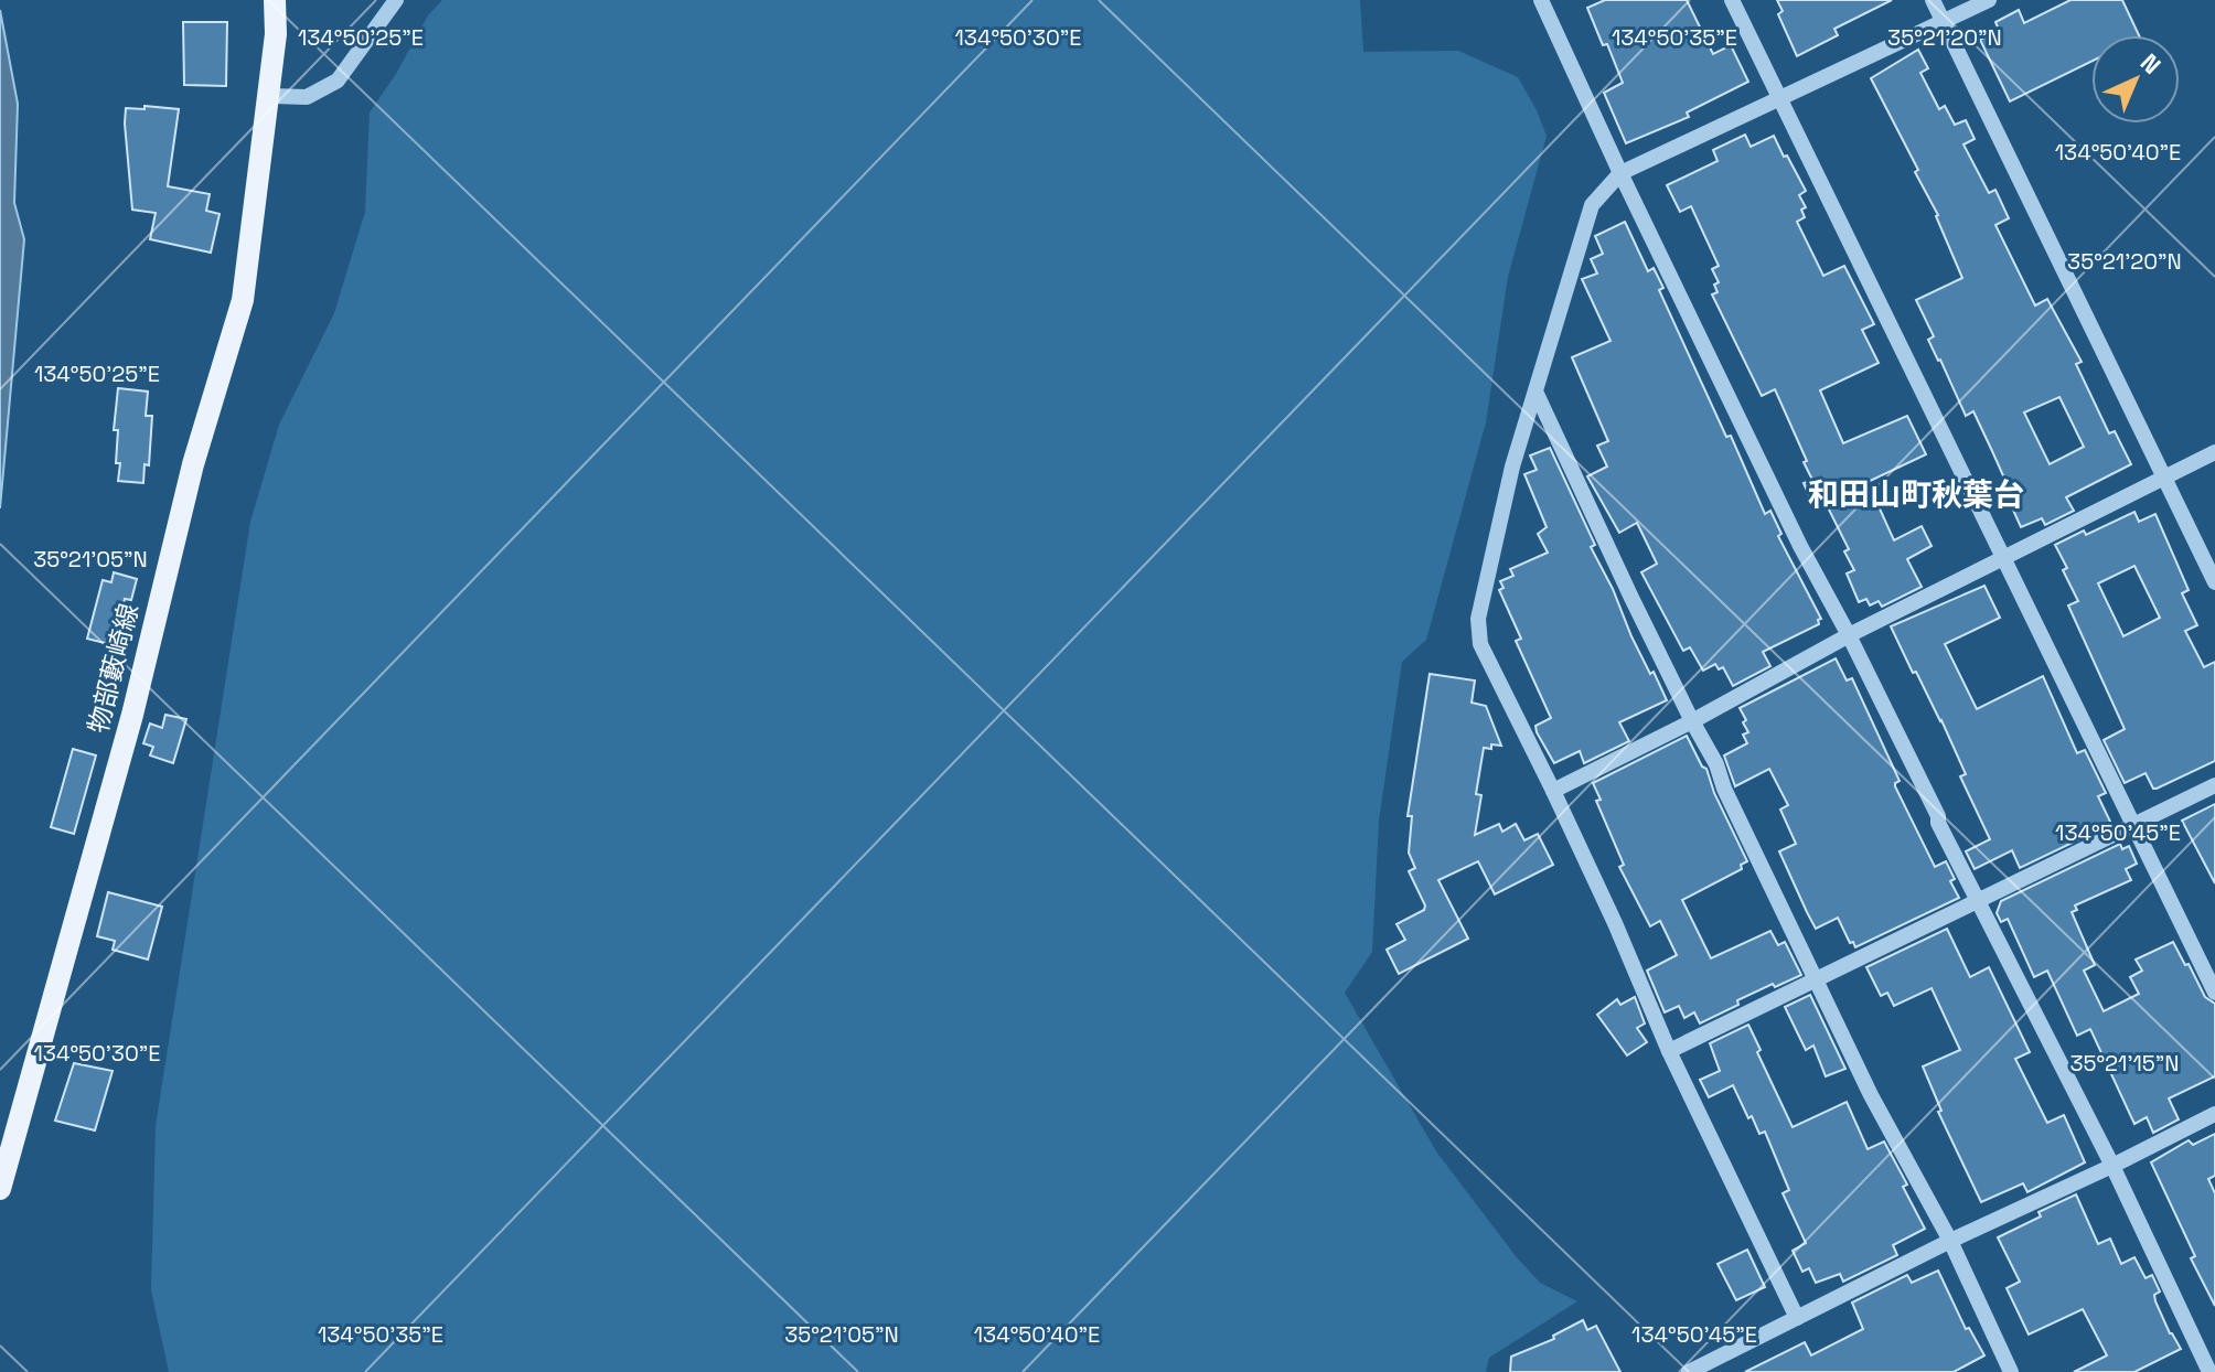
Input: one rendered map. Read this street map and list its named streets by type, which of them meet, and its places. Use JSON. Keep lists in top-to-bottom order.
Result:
{
  "streets": {
    "main road": ["物部藪崎線"]
  },
  "districts": ["和田山町秋葉台"],
  "north": "top right",
  "coordinates": [
    "35°21'20\"N",
    "134°50'25\"E",
    "134°50'30\"E",
    "134°50'35\"E",
    "134°50'40\"E",
    "35°21'05\"N",
    "134°50'45\"E",
    "35°21'15\"N"
  ]
}
